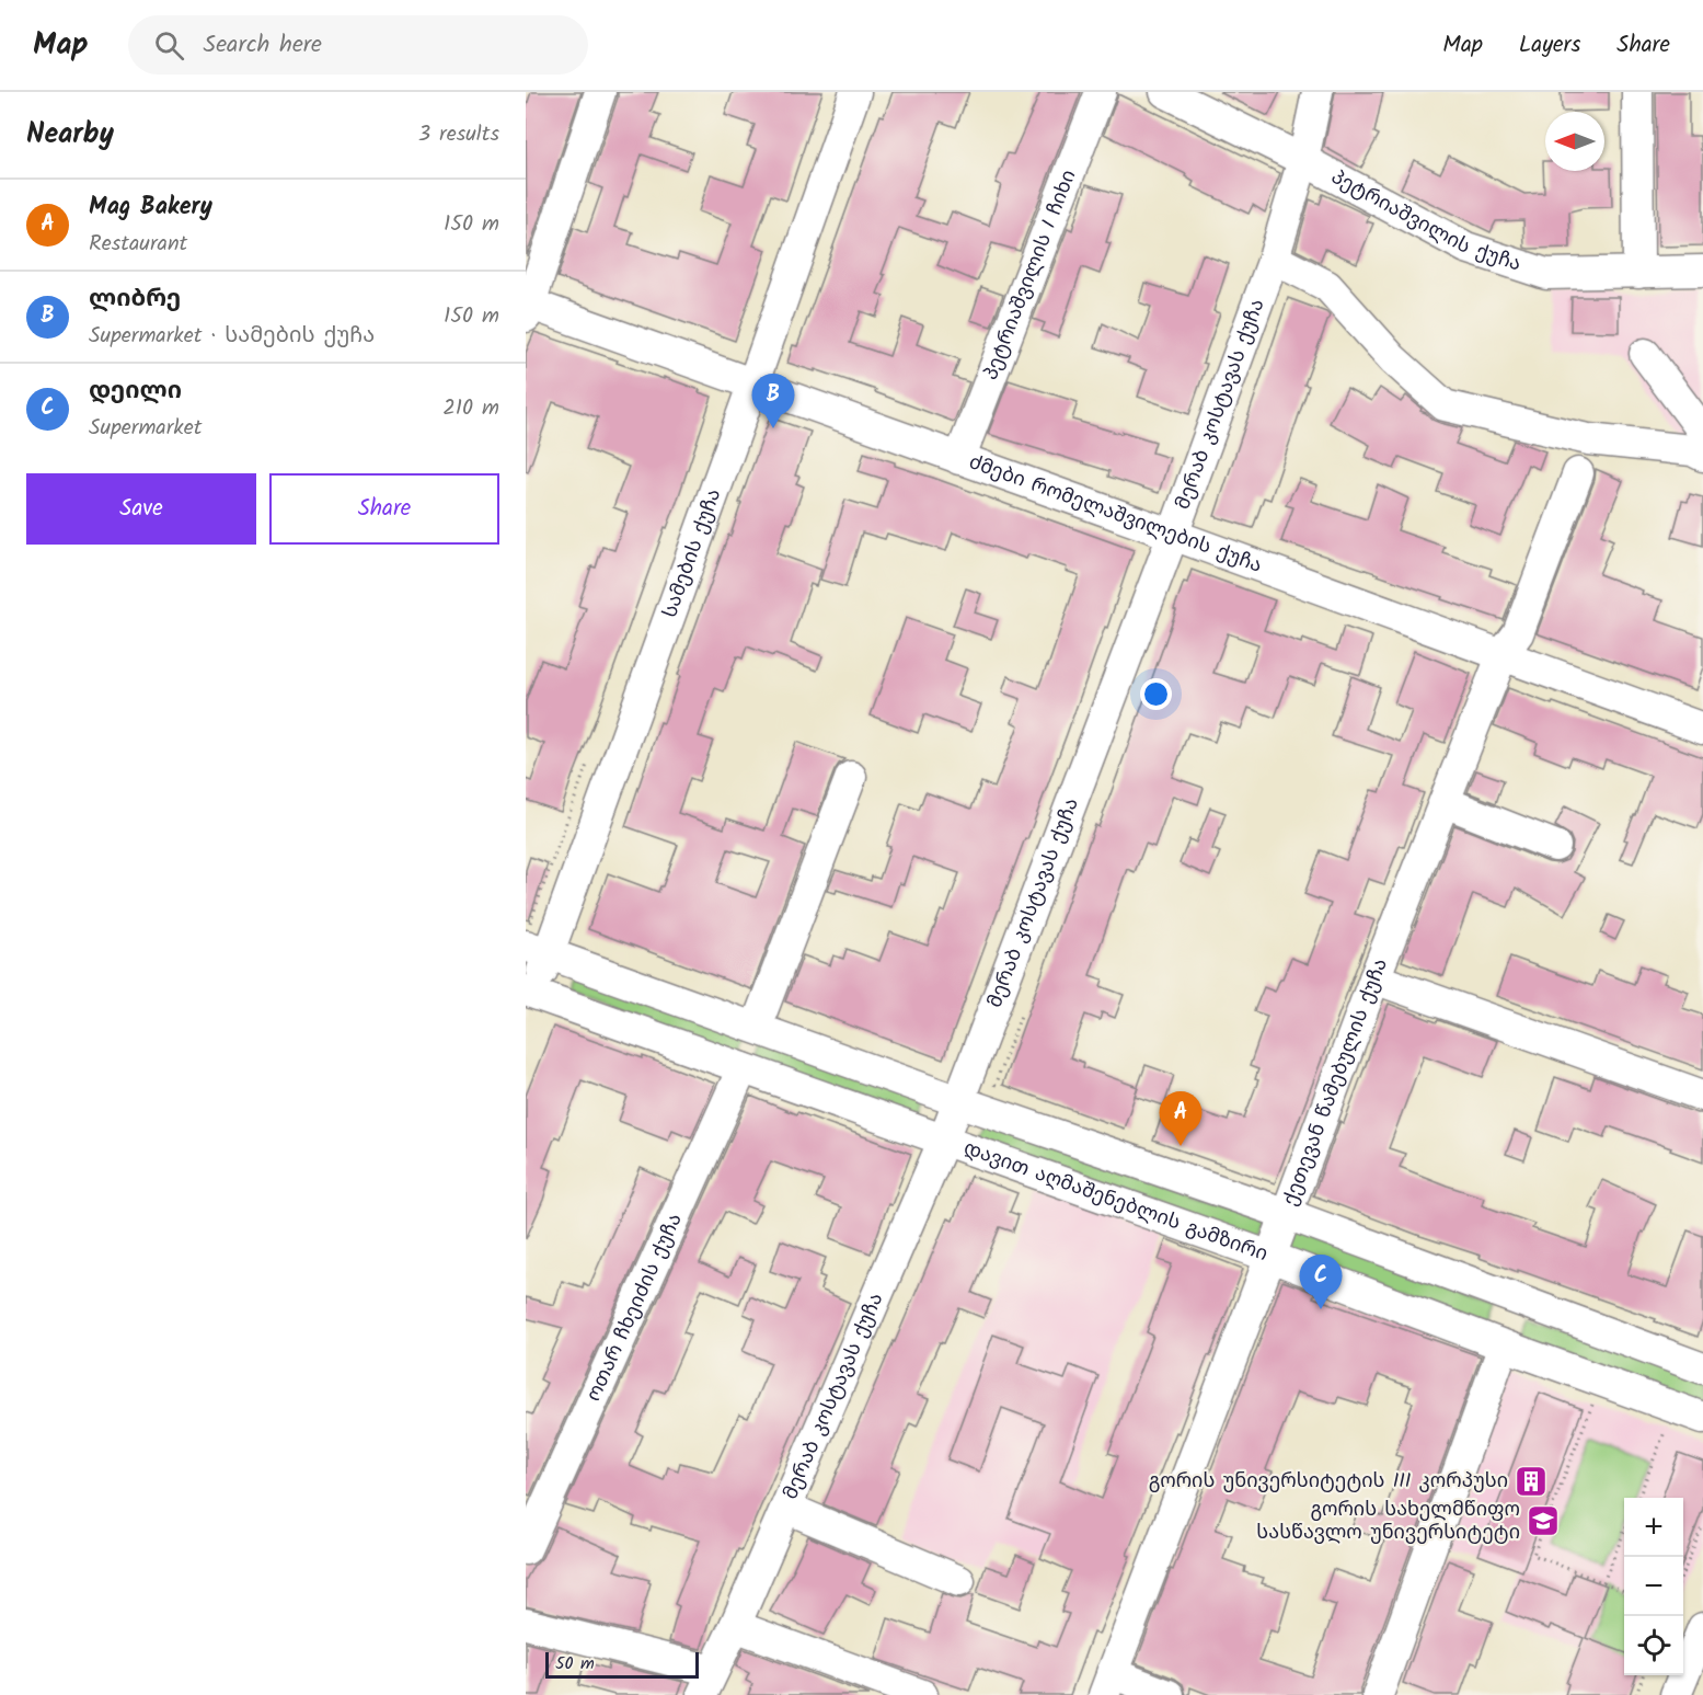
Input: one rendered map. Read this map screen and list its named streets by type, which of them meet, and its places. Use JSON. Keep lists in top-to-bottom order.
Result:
{
  "streets": {
    "street": [
      "პეტრიაშვილის ქუჩა",
      "პეტრიაშვილის I ჩიხი",
      "მერაბ კოსტავას ქუჩა",
      "ძმები რომელაშვილების ქუჩა",
      "სამების ქუჩა",
      "ქეთევან წამებულის ქუჩა",
      "დავით აღმაშენებლის გამზირი",
      "ოთარ ჩხეიძის ქუჩა"
    ]
  },
  "crossings": [
    ["პეტრიაშვილის ქუჩა", "მერაბ კოსტავას ქუჩა"],
    ["პეტრიაშვილის I ჩიხი", "ძმები რომელაშვილების ქუჩა"],
    ["მერაბ კოსტავას ქუჩა", "ძმები რომელაშვილების ქუჩა"],
    ["მერაბ კოსტავას ქუჩა", "დავით აღმაშენებლის გამზირი"],
    ["ძმები რომელაშვილების ქუჩა", "სამების ქუჩა"],
    ["ძმები რომელაშვილების ქუჩა", "ქეთევან წამებულის ქუჩა"],
    ["სამების ქუჩა", "დავით აღმაშენებლის გამზირი"],
    ["ქეთევან წამებულის ქუჩა", "დავით აღმაშენებლის გამზირი"],
    ["დავით აღმაშენებლის გამზირი", "ოთარ ჩხეიძის ქუჩა"]
  ],
  "places": {
    "building": ["გორის უნივერსიტეტის III კორპუსი"],
    "school or university": ["გორის სახელმწიფო სასწავლო უნივერსიტეტი"]
  },
  "scale_bar": "50 m",
  "north": "left",
  "page": {
    "header": "Map",
    "search": "Search here",
    "nav": ["Map", "Layers", "Share"],
    "heading": ["Nearby", "3 results"],
    "list": [
      {
        "mark": "A",
        "name": "Mag Bakery",
        "note": "Restaurant",
        "value": "150 m"
      },
      {
        "mark": "B",
        "name": "ლიბრე",
        "note": "Supermarket · სამების ქუჩა",
        "value": "150 m"
      },
      {
        "mark": "C",
        "name": "დეილი",
        "note": "Supermarket",
        "value": "210 m"
      }
    ],
    "pins": ["B", "A", "C"],
    "buttons": ["Save", "Share"],
    "map_buttons": ["+", "−"],
    "scale": "50 m"
  }
}
